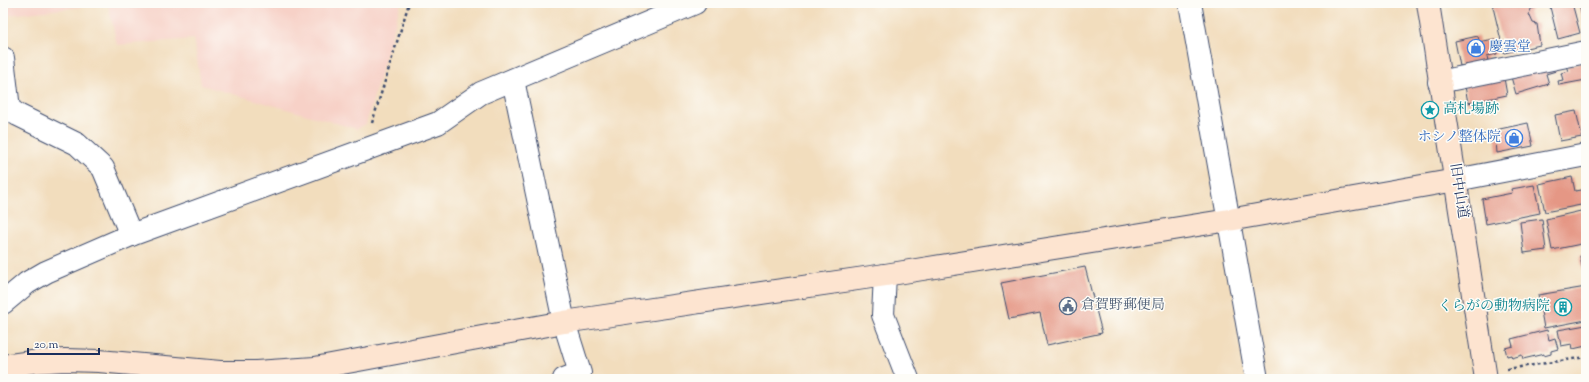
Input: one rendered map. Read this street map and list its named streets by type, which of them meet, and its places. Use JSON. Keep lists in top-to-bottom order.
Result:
{
  "streets": {
    "street": ["旧中山道"]
  },
  "places": {
    "shop": ["慶雲堂", "ホシノ整体院"],
    "place": ["高札場跡"],
    "public building": ["倉賀野郵便局"],
    "building": ["くらがの動物病院"]
  },
  "scale_bar": "20 m"
}
